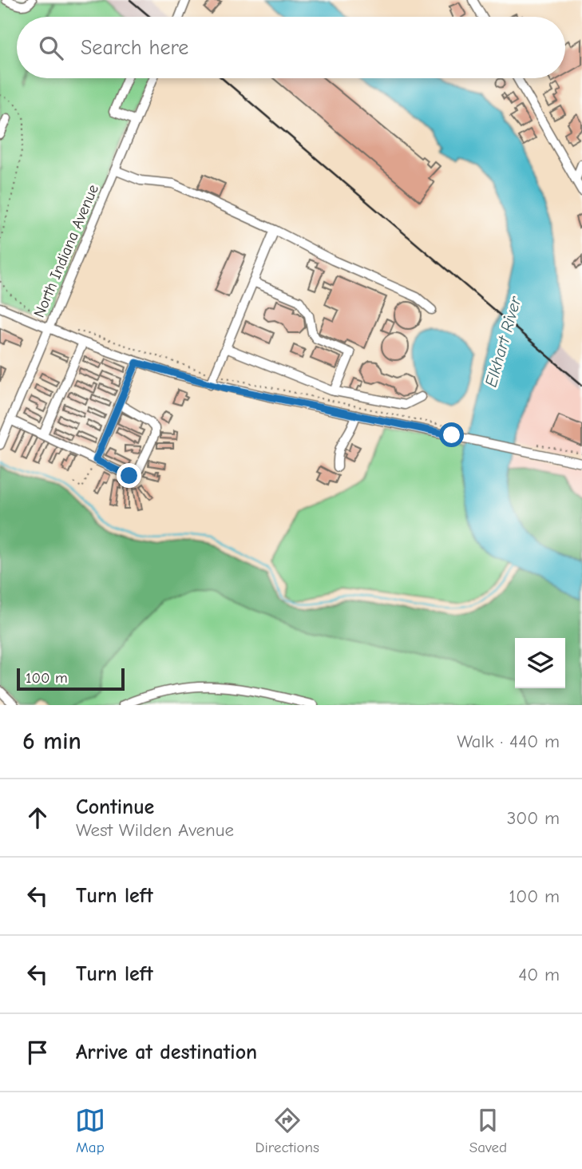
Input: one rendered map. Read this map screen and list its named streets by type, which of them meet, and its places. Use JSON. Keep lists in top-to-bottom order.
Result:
{
  "streets": {
    "street": ["North Indiana Avenue"]
  },
  "water": ["Elkhart River"],
  "scale_bar": "100 m",
  "page": {
    "search": "Search here",
    "scale": "100 m",
    "heading": ["6 min", "Walk · 440 m"],
    "list": [
      ["Continue", "West Wilden Avenue", "300 m"],
      ["Turn left", "100 m"],
      ["Turn left", "40 m"],
      "Arrive at destination"
    ],
    "nav": ["Map", "Directions", "Saved"]
  }
}
